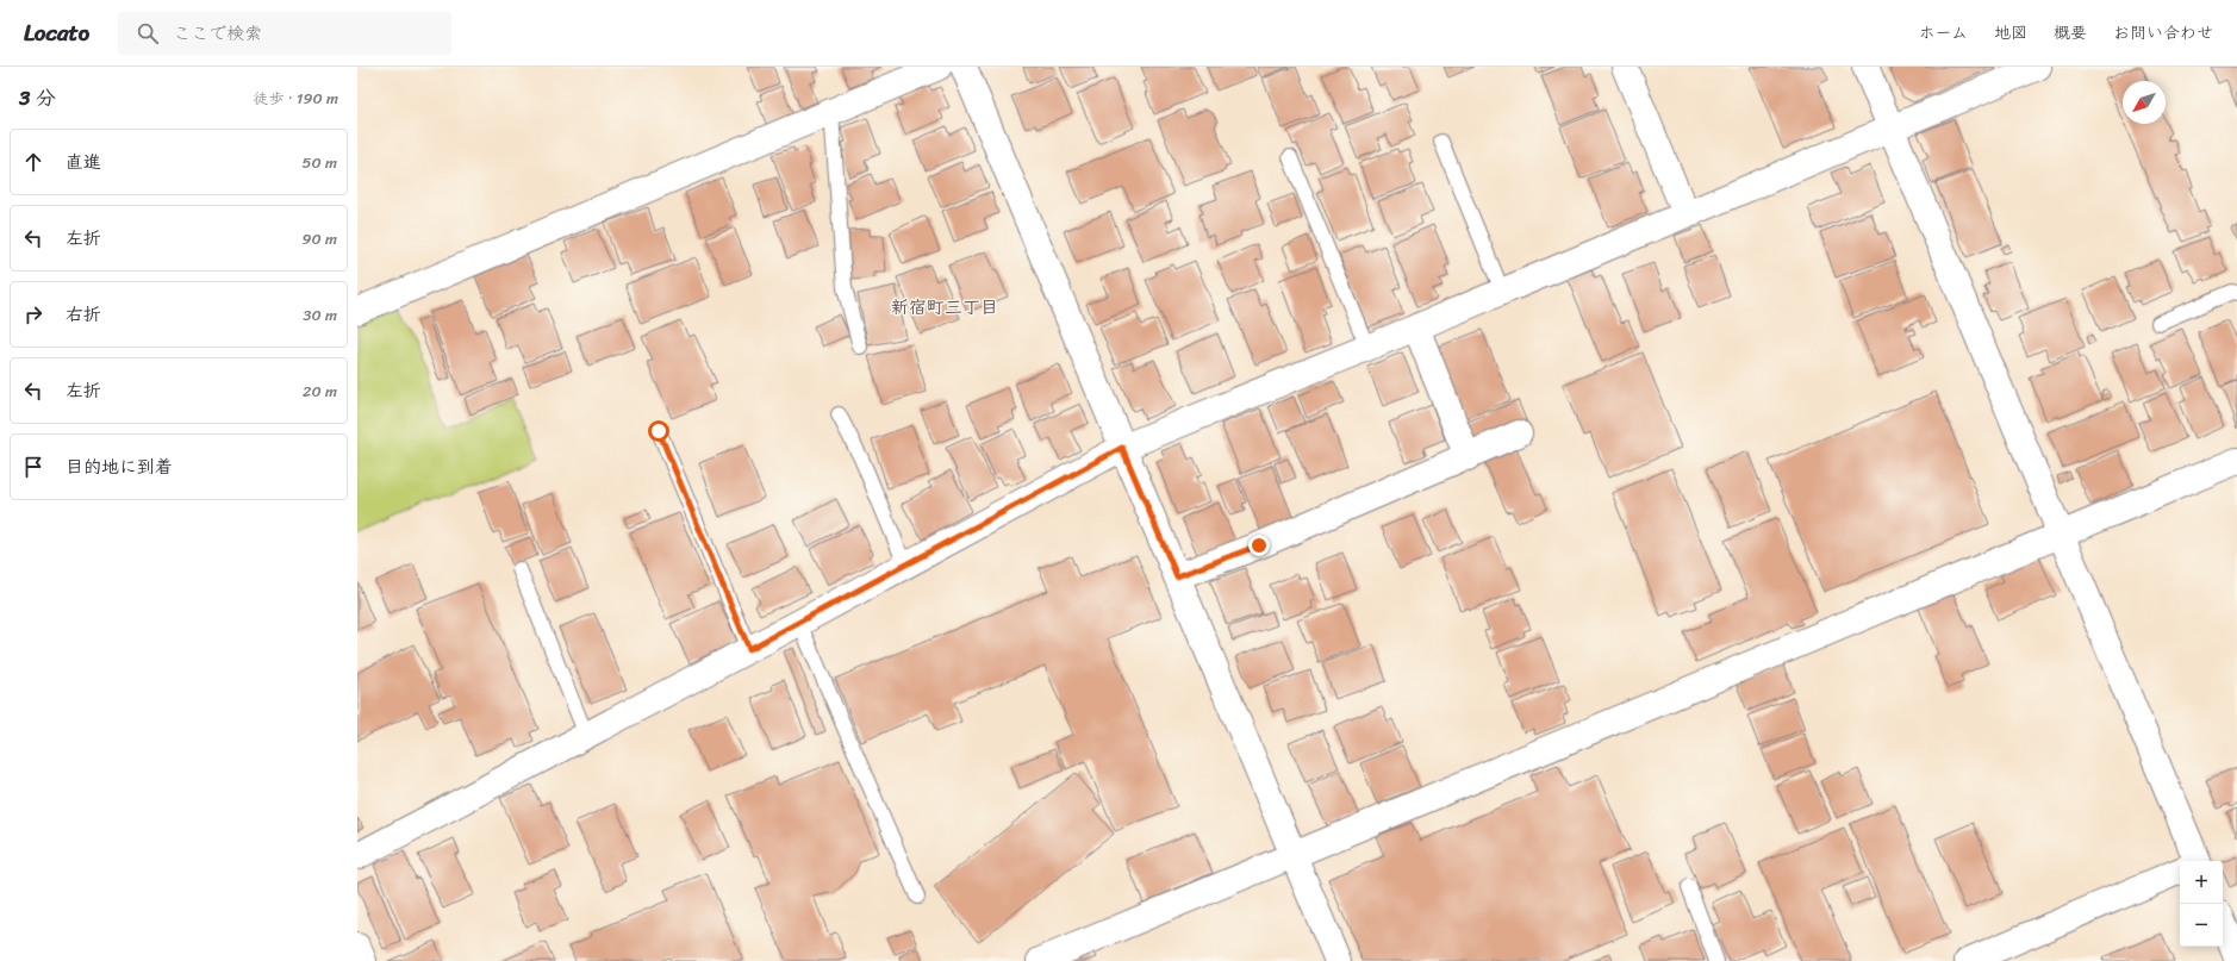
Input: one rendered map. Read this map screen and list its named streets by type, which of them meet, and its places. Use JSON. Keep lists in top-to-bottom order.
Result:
{
  "districts": ["新宿町三丁目"],
  "north": "bottom left",
  "page": {
    "header": "Locato",
    "search": "ここで検索",
    "nav": [
      "ホーム",
      "地図",
      "概要",
      "お問い合わせ"
    ],
    "heading": ["3 分", "徒歩 · 190 m"],
    "list": [
      ["直進", "50 m"],
      ["左折", "90 m"],
      ["右折", "30 m"],
      ["左折", "20 m"],
      "目的地に到着"
    ],
    "map_buttons": ["+", "−"]
  }
}
